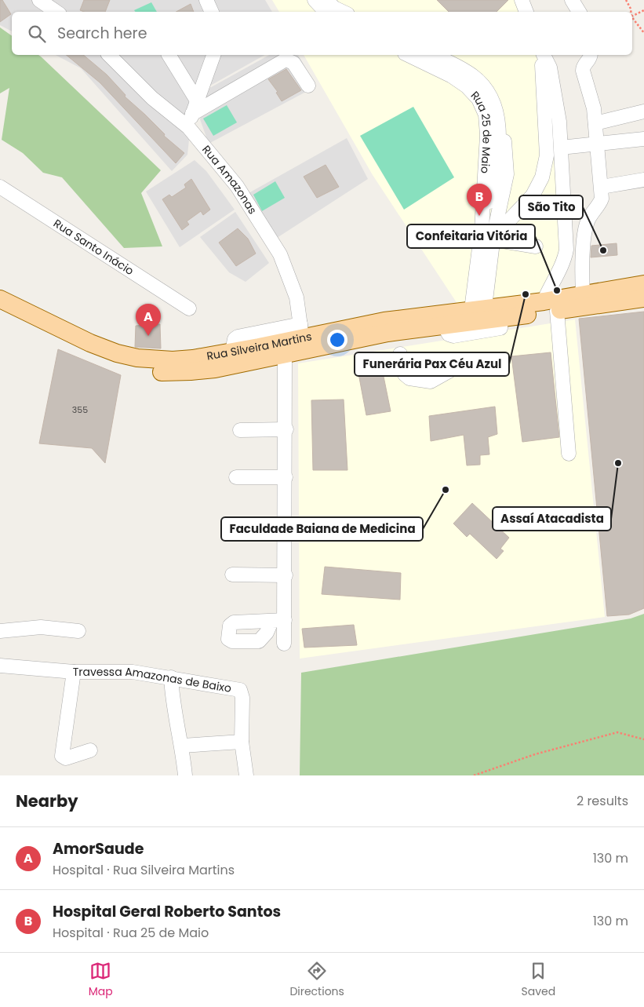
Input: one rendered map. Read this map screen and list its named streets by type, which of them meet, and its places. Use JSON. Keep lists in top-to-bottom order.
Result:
{
  "streets": {
    "main road": ["Rua Silveira Martins"],
    "street": [
      "Rua 25 de Maio",
      "Rua Amazonas",
      "Rua Santo Inácio",
      "Travessa Amazonas de Baixo"
    ]
  },
  "crossings": [
    ["Rua 25 de Maio", "Rua Silveira Martins"],
    ["Rua Amazonas", "Rua Silveira Martins"]
  ],
  "places": [
    "São Tito",
    "Confeitaria Vitória",
    "Funerária Pax Céu Azul",
    "Assaí Atacadista",
    "Faculdade Baiana de Medicina"
  ],
  "house_numbers": ["355"],
  "page": {
    "search": "Search here",
    "pins": ["B", "A"],
    "heading": ["Nearby", "2 results"],
    "list": [
      {
        "mark": "A",
        "name": "AmorSaude",
        "note": "Hospital · Rua Silveira Martins",
        "value": "130 m"
      },
      {
        "mark": "B",
        "name": "Hospital Geral Roberto Santos",
        "note": "Hospital · Rua 25 de Maio",
        "value": "130 m"
      }
    ],
    "nav": ["Map", "Directions", "Saved"]
  }
}
